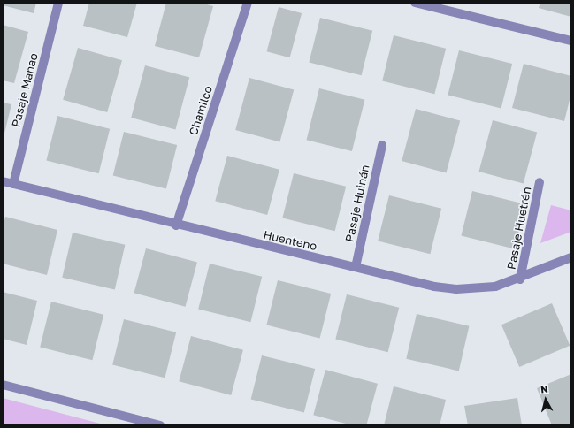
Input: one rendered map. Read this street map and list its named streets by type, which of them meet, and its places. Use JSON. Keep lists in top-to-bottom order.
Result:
{
  "streets": {
    "street": [
      "Pasaje Manao",
      "Chamilco",
      "Pasaje Huinán",
      "Pasaje Huetrén",
      "Huenteno"
    ]
  },
  "crossings": [
    ["Pasaje Manao", "Huenteno"],
    ["Chamilco", "Huenteno"],
    ["Pasaje Huinán", "Huenteno"],
    ["Pasaje Huetrén", "Huenteno"]
  ],
  "north": "top"
}
